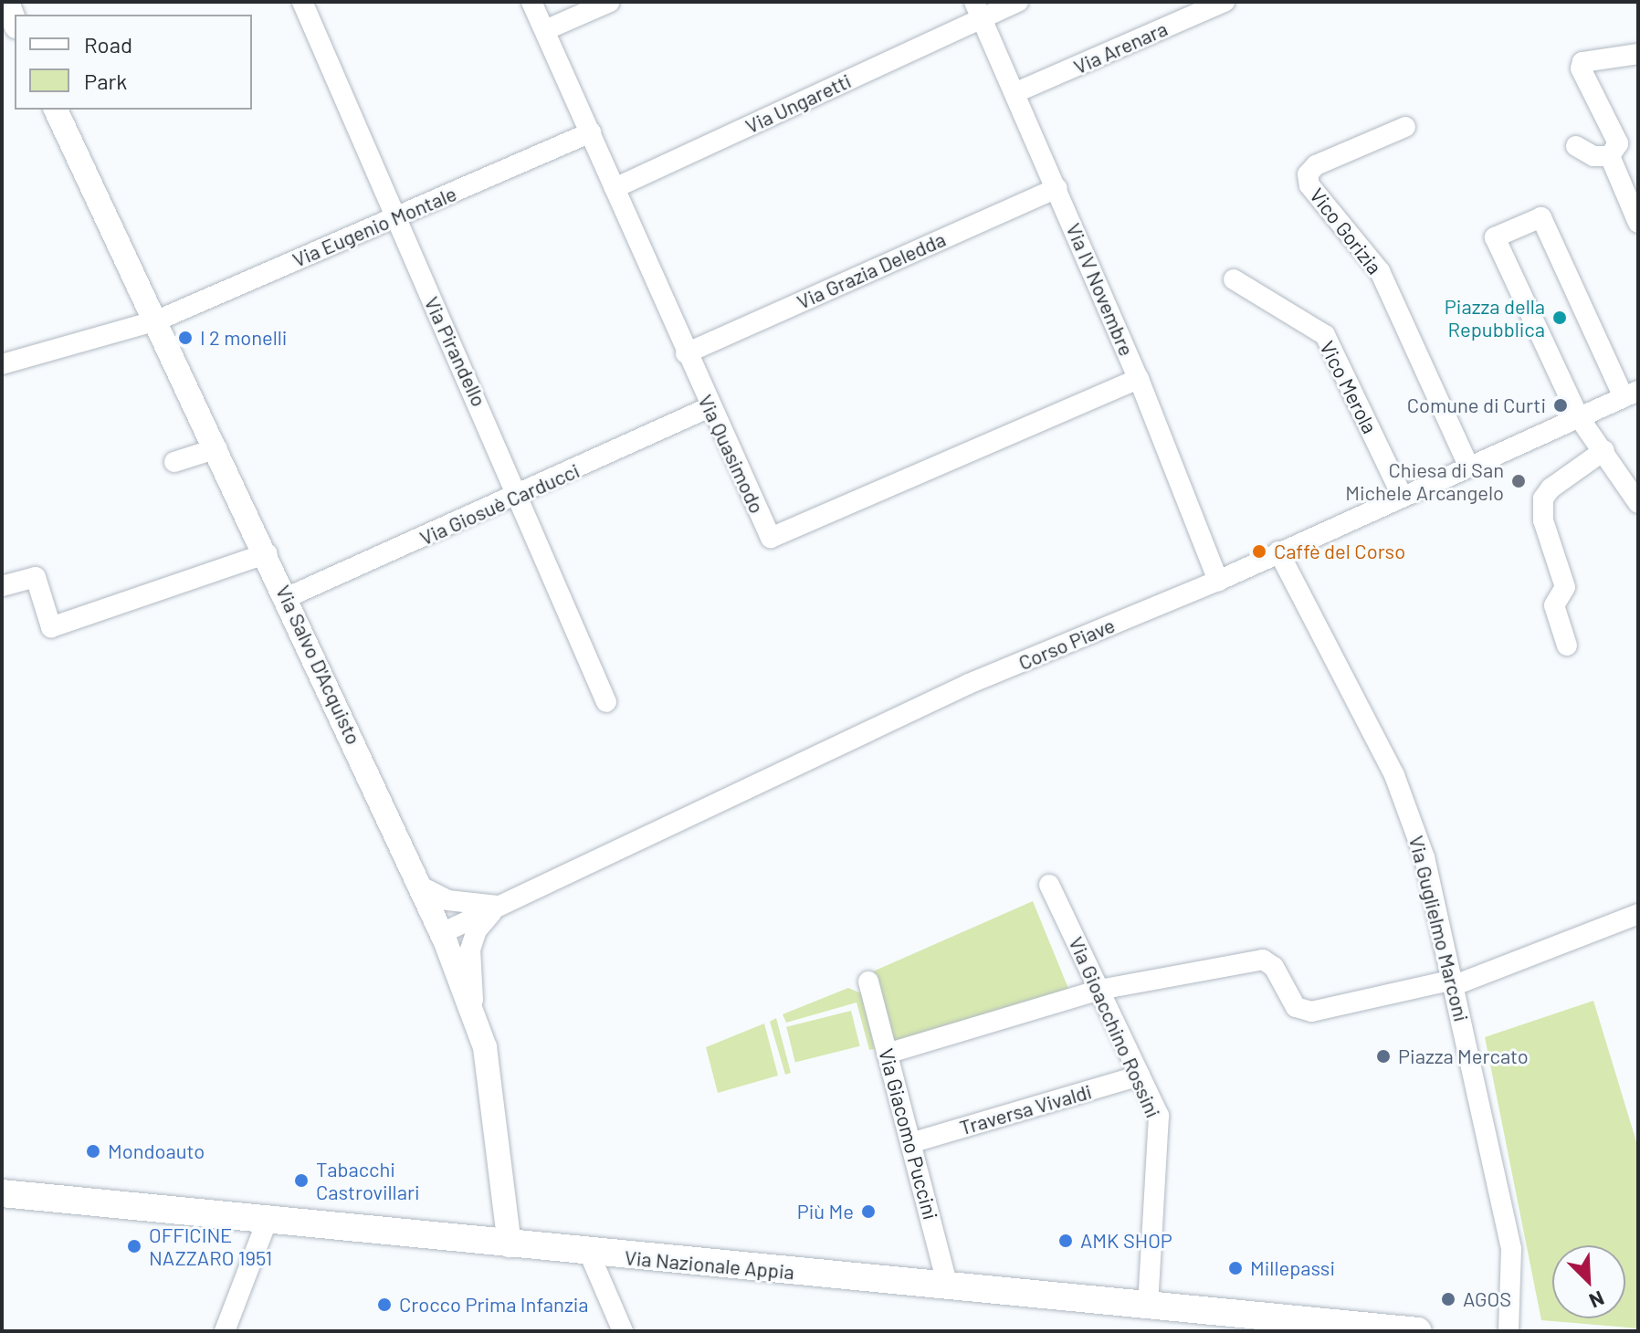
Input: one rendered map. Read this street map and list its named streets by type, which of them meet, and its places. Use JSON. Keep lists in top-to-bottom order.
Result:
{
  "streets": {
    "main road": ["Via Nazionale Appia"],
    "street": [
      "Via Arenara",
      "Via Ungaretti",
      "Via Eugenio Montale",
      "Vico Gorizia",
      "Via Grazia Deledda",
      "Via IV Novembre",
      "Via Pirandello",
      "Vico Merola",
      "Via Quasimodo",
      "Via Giosuè Carducci",
      "Corso Piave",
      "Via Salvo D'Acquisto",
      "Via Guglielmo Marconi",
      "Via Gioacchino Rossini",
      "Traversa Vivaldi",
      "Via Giacomo Puccini"
    ]
  },
  "crossings": [
    ["Via Arenara", "Via IV Novembre"],
    ["Via Ungaretti", "Via IV Novembre"],
    ["Via Ungaretti", "Via Quasimodo"],
    ["Via Eugenio Montale", "Via Pirandello"],
    ["Via Eugenio Montale", "Via Quasimodo"],
    ["Via Eugenio Montale", "Via Salvo D'Acquisto"],
    ["Vico Gorizia", "Corso Piave"],
    ["Via Grazia Deledda", "Via IV Novembre"],
    ["Via Grazia Deledda", "Via Quasimodo"],
    ["Via IV Novembre", "Via Quasimodo"],
    ["Via IV Novembre", "Corso Piave"],
    ["Via Pirandello", "Via Giosuè Carducci"],
    ["Vico Merola", "Corso Piave"],
    ["Via Quasimodo", "Via Giosuè Carducci"],
    ["Via Giosuè Carducci", "Via Salvo D'Acquisto"],
    ["Corso Piave", "Via Salvo D'Acquisto"],
    ["Corso Piave", "Via Guglielmo Marconi"],
    ["Via Salvo D'Acquisto", "Via Nazionale Appia"],
    ["Via Gioacchino Rossini", "Traversa Vivaldi"],
    ["Via Gioacchino Rossini", "Via Nazionale Appia"],
    ["Traversa Vivaldi", "Via Giacomo Puccini"],
    ["Via Giacomo Puccini", "Via Nazionale Appia"]
  ],
  "places": [
    "Piazza della Repubblica",
    "I 2 monelli",
    "Comune di Curti",
    "Chiesa di San Michele Arcangelo",
    "Caffè del Corso",
    "Piazza Mercato",
    "Mondoauto",
    "Tabacchi Castrovillari",
    "Più Me",
    "AMK SHOP",
    "OFFICINE NAZZARO 1951",
    "Millepassi",
    "AGOS",
    "Crocco Prima Infanzia"
  ],
  "legend": ["Road", "Park"],
  "north": "bottom right"
}
